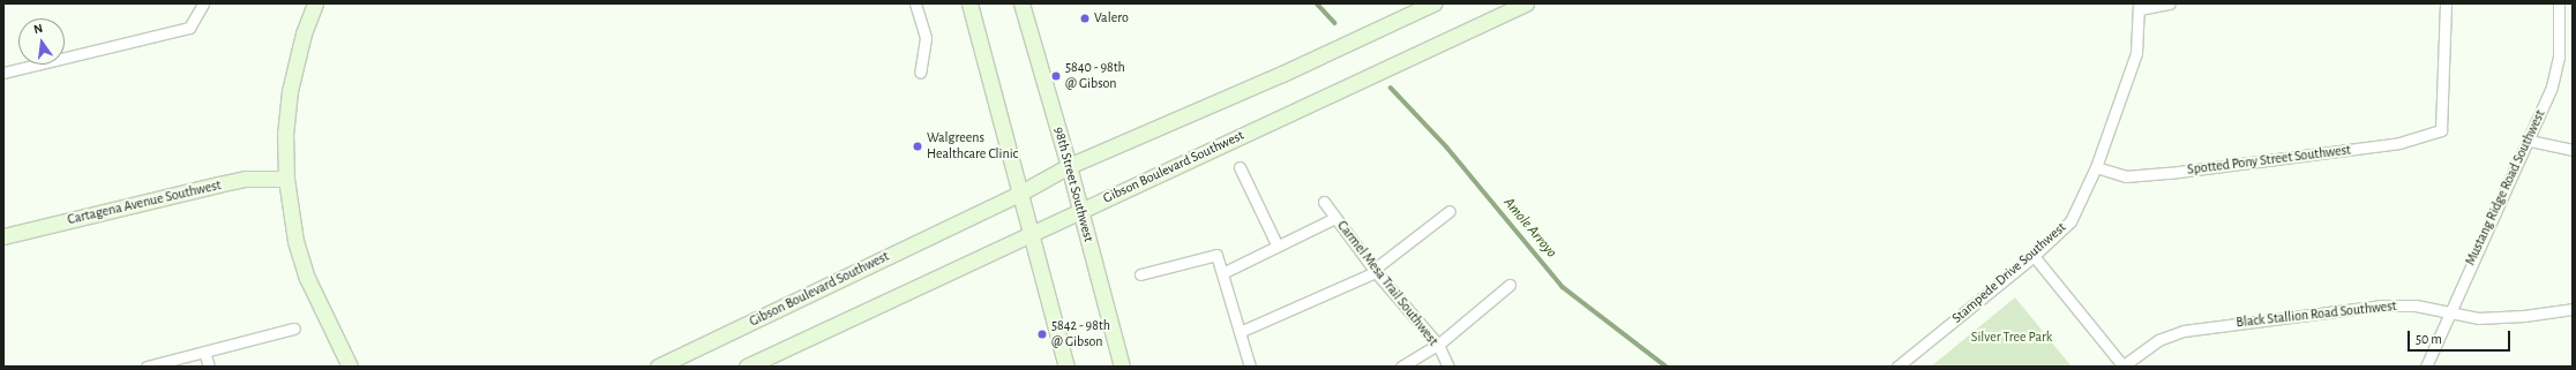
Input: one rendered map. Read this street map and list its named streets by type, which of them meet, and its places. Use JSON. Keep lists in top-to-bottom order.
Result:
{
  "streets": {
    "street": [
      "Spotted Pony Street Southwest",
      "Gibson Boulevard Southwest",
      "98th Street Southwest",
      "Mustang Ridge Road Southwest",
      "Cartagena Avenue Southwest",
      "Stampede Drive Southwest",
      "Carmel Mesa Trail Southwest",
      "Black Stallion Road Southwest"
    ]
  },
  "crossings": [
    ["Spotted Pony Street Southwest", "Stampede Drive Southwest"],
    ["Gibson Boulevard Southwest", "98th Street Southwest"],
    ["Mustang Ridge Road Southwest", "Black Stallion Road Southwest"]
  ],
  "water": ["Amole Arroyo"],
  "parks": ["Silver Tree Park"],
  "places": [
    "Valero",
    "5840 - 98th @ Gibson",
    "Walgreens Healthcare Clinic",
    "5842 - 98th @ Gibson"
  ],
  "scale_bar": "50 m",
  "north": "top"
}
